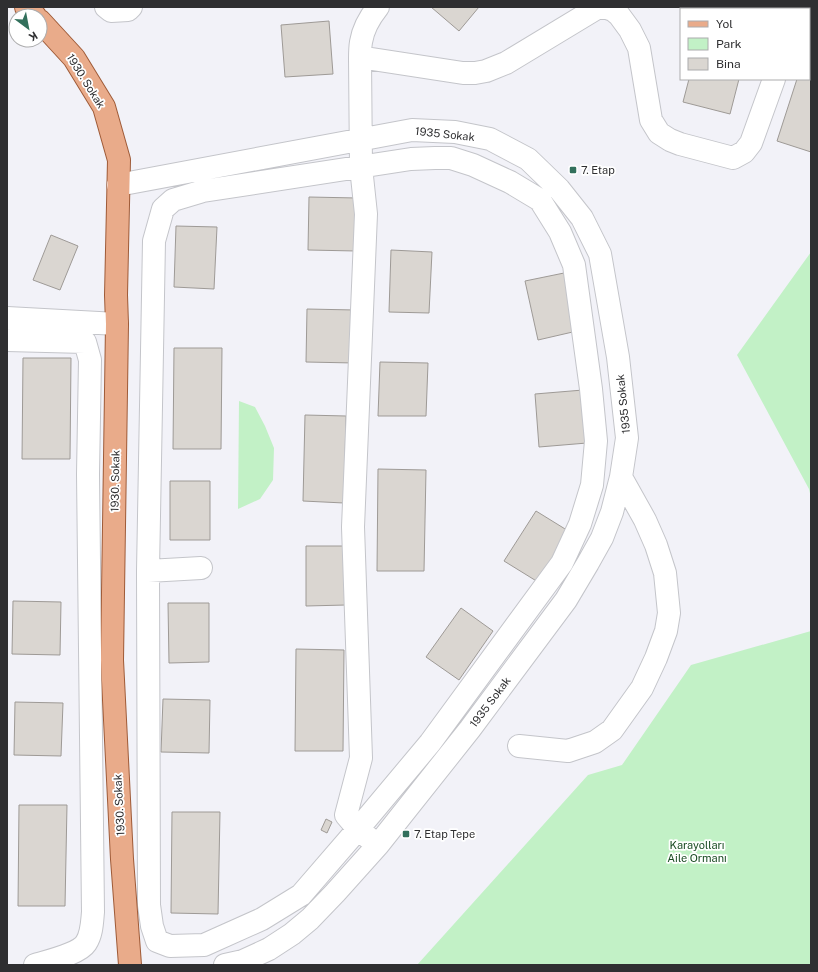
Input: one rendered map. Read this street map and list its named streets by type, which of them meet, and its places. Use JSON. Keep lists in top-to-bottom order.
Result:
{
  "streets": {
    "main road": ["1930. Sokak"],
    "street": ["1935 Sokak"]
  },
  "crossings": [
    ["1930. Sokak", "1935 Sokak"]
  ],
  "parks": ["Karayolları Aile Ormanı"],
  "places": {
    "transit": ["7. Etap", "7. Etap Tepe"]
  },
  "legend": ["Yol", "Park", "Bina"],
  "north": "bottom right"
}
